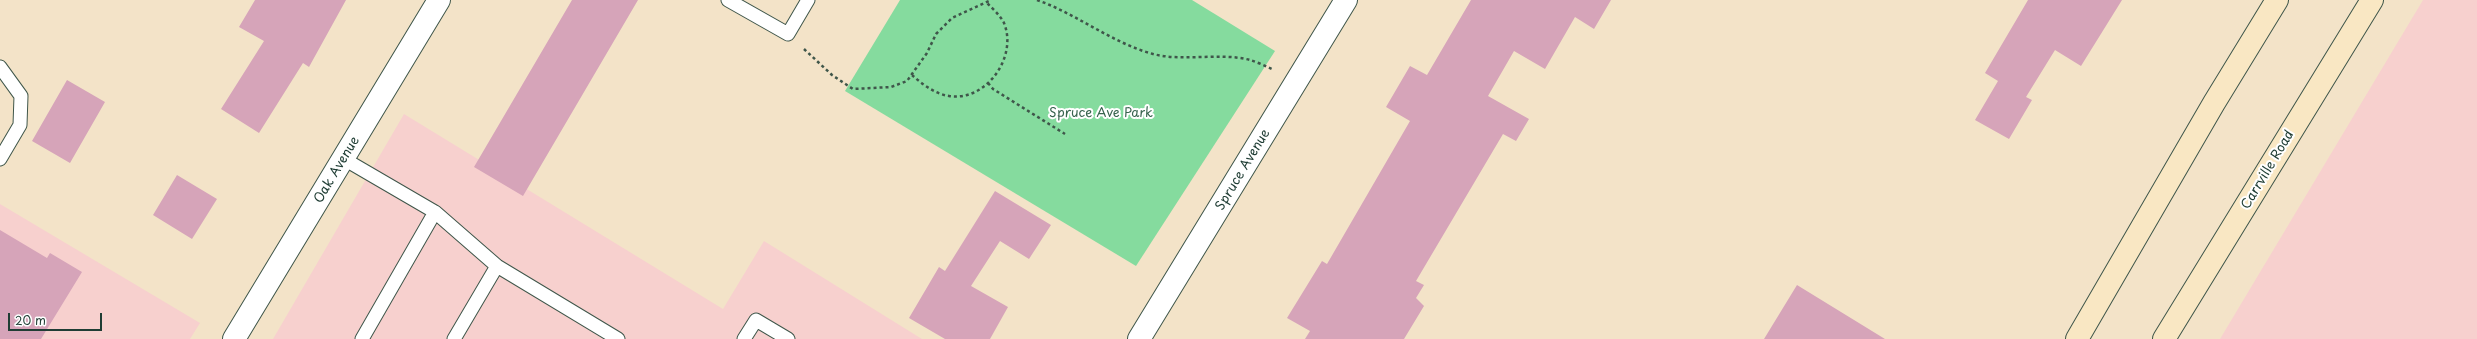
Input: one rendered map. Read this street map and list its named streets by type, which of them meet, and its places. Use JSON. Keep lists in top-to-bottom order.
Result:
{
  "streets": {
    "main road": ["Carrville Road"],
    "street": ["Oak Avenue", "Spruce Avenue"]
  },
  "parks": ["Spruce Ave Park"],
  "scale_bar": "20 m"
}
